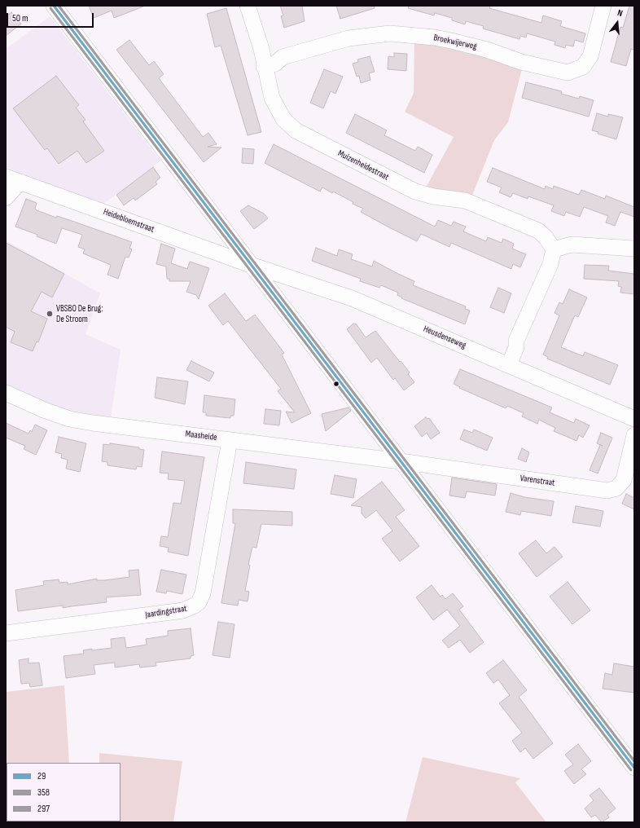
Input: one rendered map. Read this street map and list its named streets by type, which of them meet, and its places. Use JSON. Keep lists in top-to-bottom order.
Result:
{
  "streets": {
    "street": [
      "Broekwijerweg",
      "Muizenheidestraat",
      "Heidebloemstraat",
      "Heusdenseweg",
      "Maasheide",
      "Varenstraat",
      "Jaardingstraat"
    ]
  },
  "crossings": [
    ["Broekwijerweg", "Muizenheidestraat"],
    ["Heidebloemstraat", "Heusdenseweg"],
    ["Maasheide", "Varenstraat"],
    ["Maasheide", "Jaardingstraat"]
  ],
  "places": ["VBSBO De Brug: De Stroom"],
  "lines": ["transit line 29", "transit line 297", "transit line 358"],
  "legend": ["29", "358", "297"],
  "scale_bar": "50 m",
  "north": "top"
}
